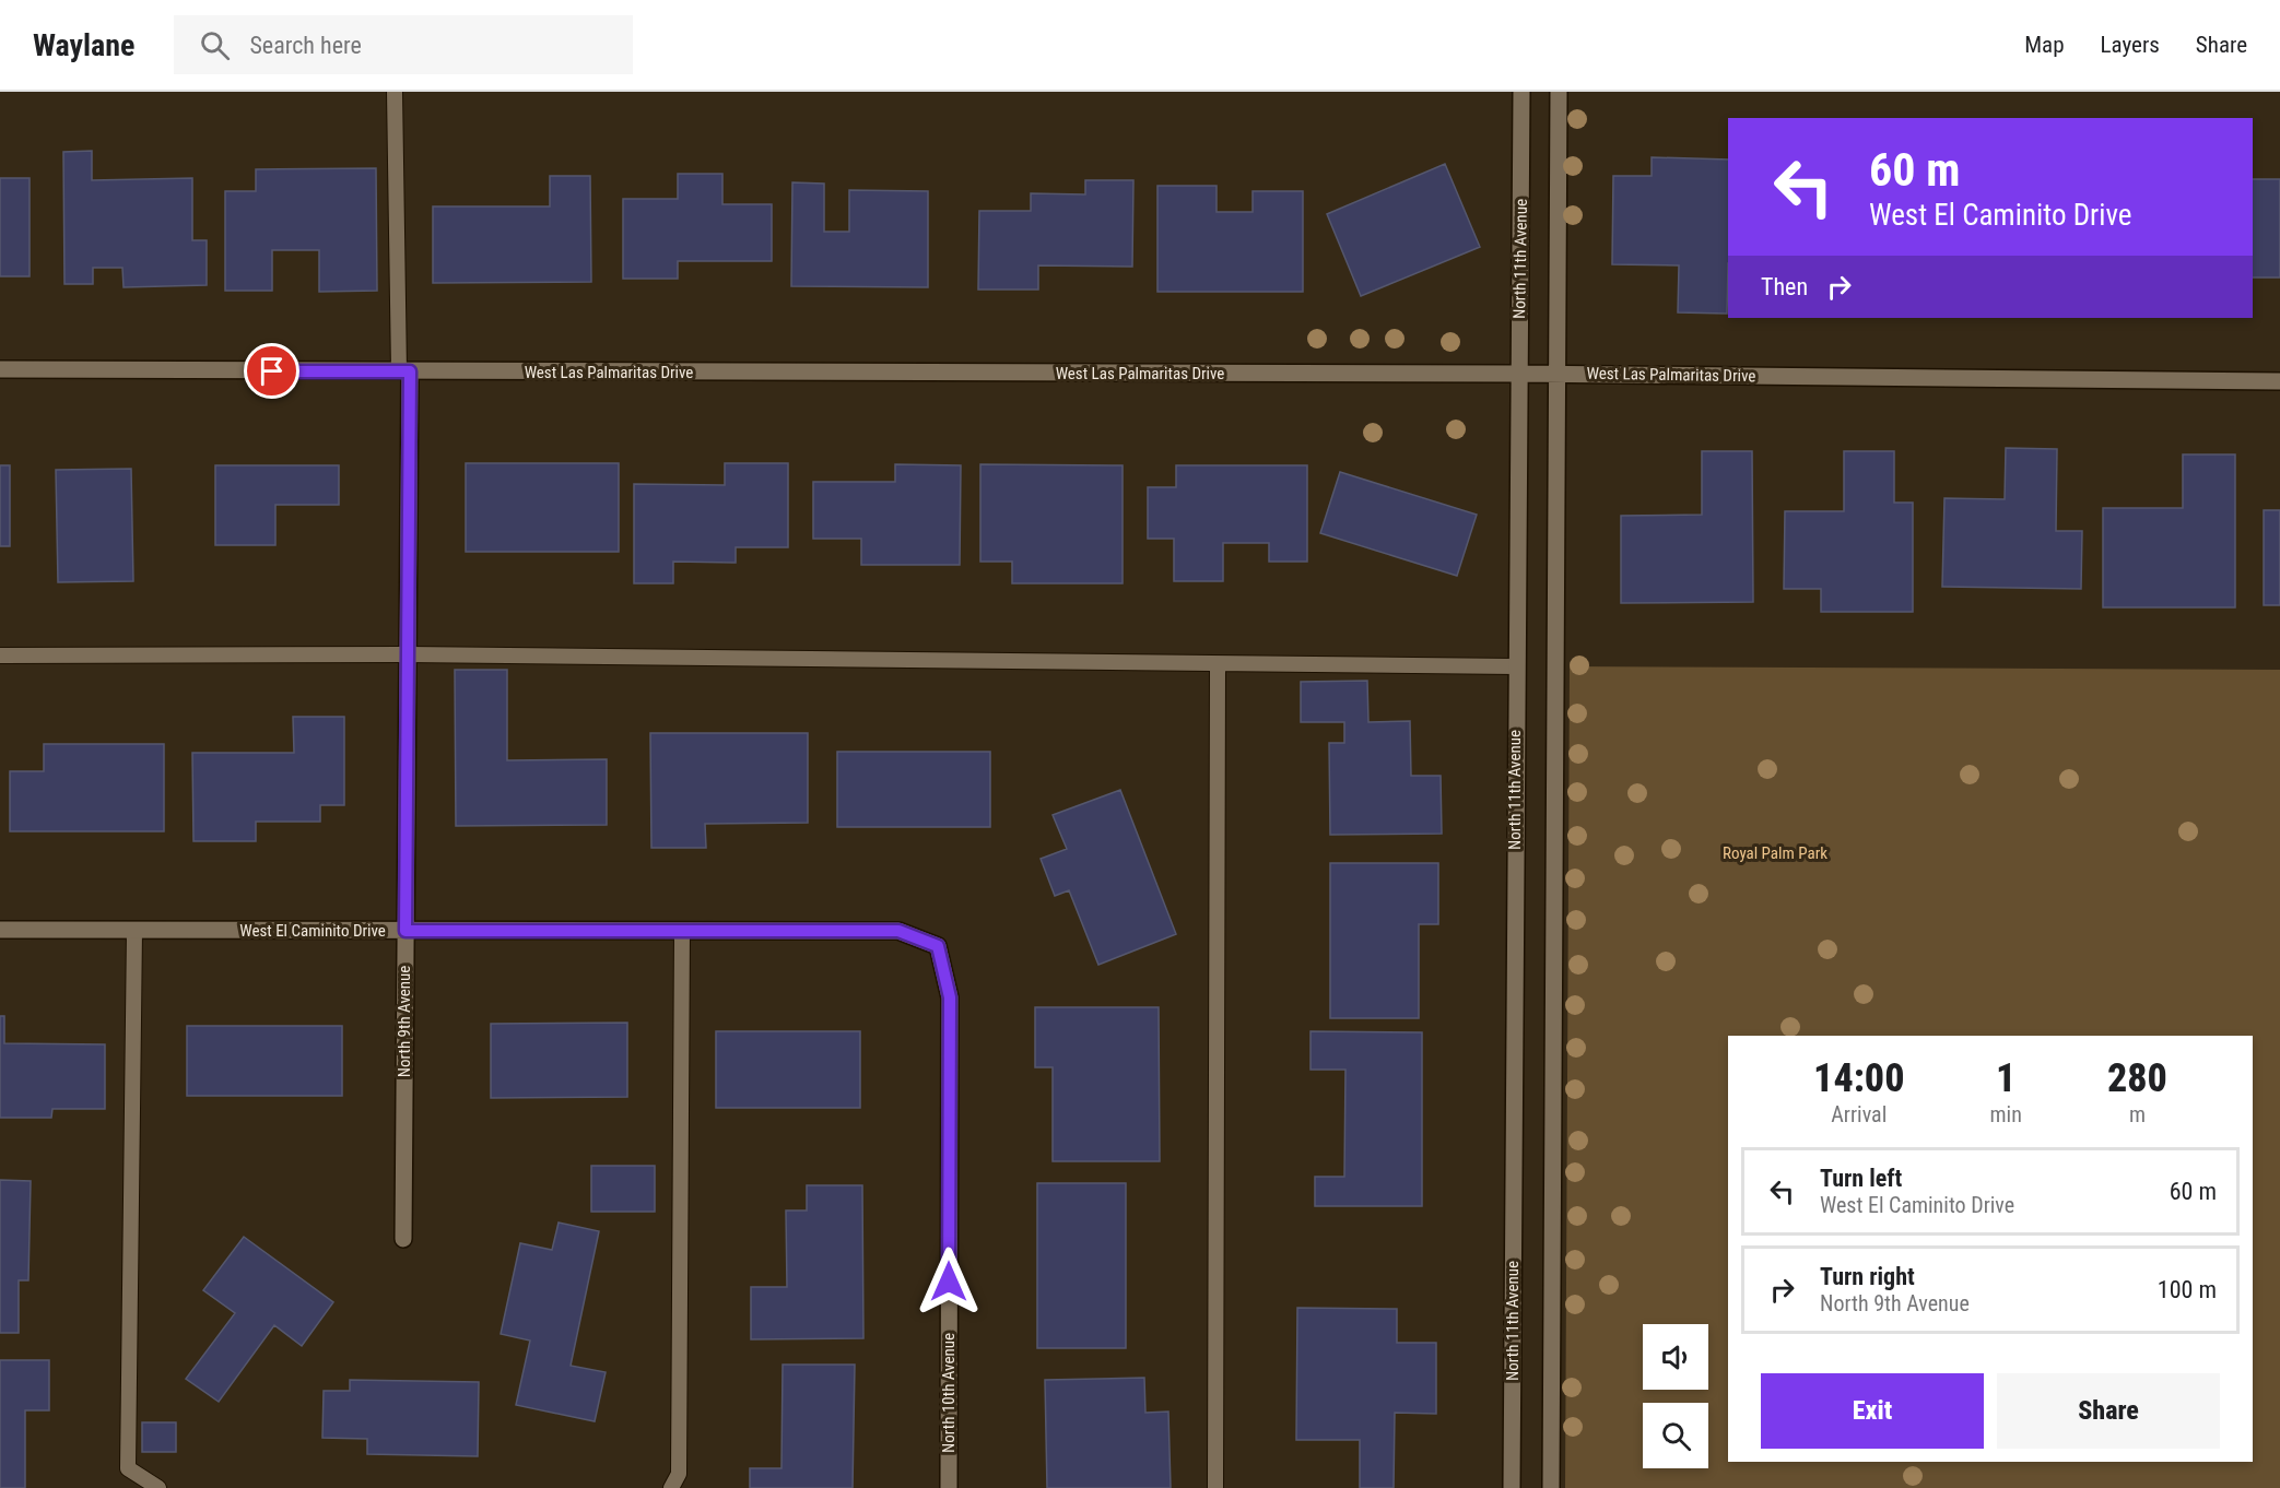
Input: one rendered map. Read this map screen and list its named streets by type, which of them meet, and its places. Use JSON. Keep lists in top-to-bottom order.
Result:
{
  "streets": {
    "street": [
      "North 11th Avenue",
      "West Las Palmaritas Drive",
      "West El Caminito Drive",
      "North 9th Avenue",
      "North 10th Avenue"
    ]
  },
  "crossings": [
    ["North 11th Avenue", "West Las Palmaritas Drive"],
    ["West Las Palmaritas Drive", "North 9th Avenue"],
    ["West El Caminito Drive", "North 9th Avenue"],
    ["West El Caminito Drive", "North 10th Avenue"]
  ],
  "parks": ["Royal Palm Park"],
  "page": {
    "header": "Waylane",
    "search": "Search here",
    "nav": ["Map", "Layers", "Share"],
    "turn": ["60 m", "West El Caminito Drive"],
    "then": "Then",
    "eta": [
      "14:00",
      "Arrival",
      "1",
      "min",
      "280",
      "m"
    ],
    "list": [
      {
        "name": "Turn left",
        "note": "West El Caminito Drive",
        "value": "60 m"
      },
      {
        "name": "Turn right",
        "note": "North 9th Avenue",
        "value": "100 m"
      }
    ],
    "buttons": ["Exit", "Share"]
  }
}
